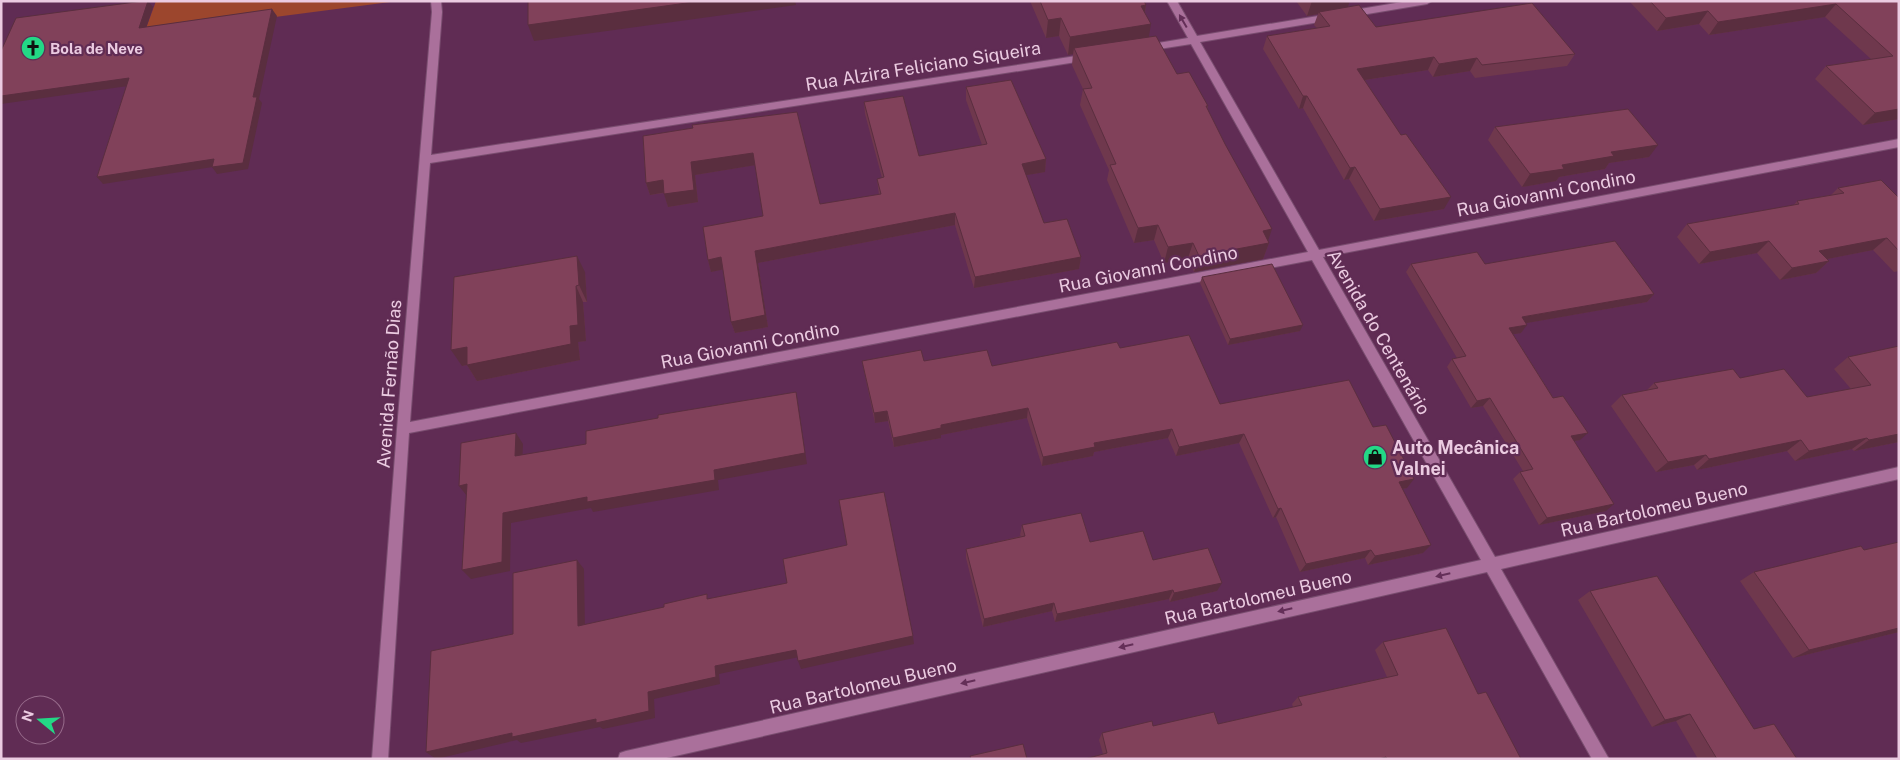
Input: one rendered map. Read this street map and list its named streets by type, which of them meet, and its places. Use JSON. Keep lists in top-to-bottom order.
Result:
{
  "streets": {
    "street": [
      "Rua Alzira Feliciano Siqueira",
      "Rua Giovanni Condino",
      "Avenida do Centenário",
      "Avenida Fernão Dias",
      "Rua Bartolomeu Bueno"
    ]
  },
  "crossings": [
    ["Rua Alzira Feliciano Siqueira", "Avenida Fernão Dias"],
    ["Rua Giovanni Condino", "Avenida do Centenário"],
    ["Rua Giovanni Condino", "Avenida Fernão Dias"],
    ["Avenida do Centenário", "Rua Bartolomeu Bueno"]
  ],
  "one_way": ["Rua Bartolomeu Bueno"],
  "places": {
    "church": ["Bola de Neve"],
    "shop": ["Auto Mecânica Valnei"]
  },
  "north": "left"
}
